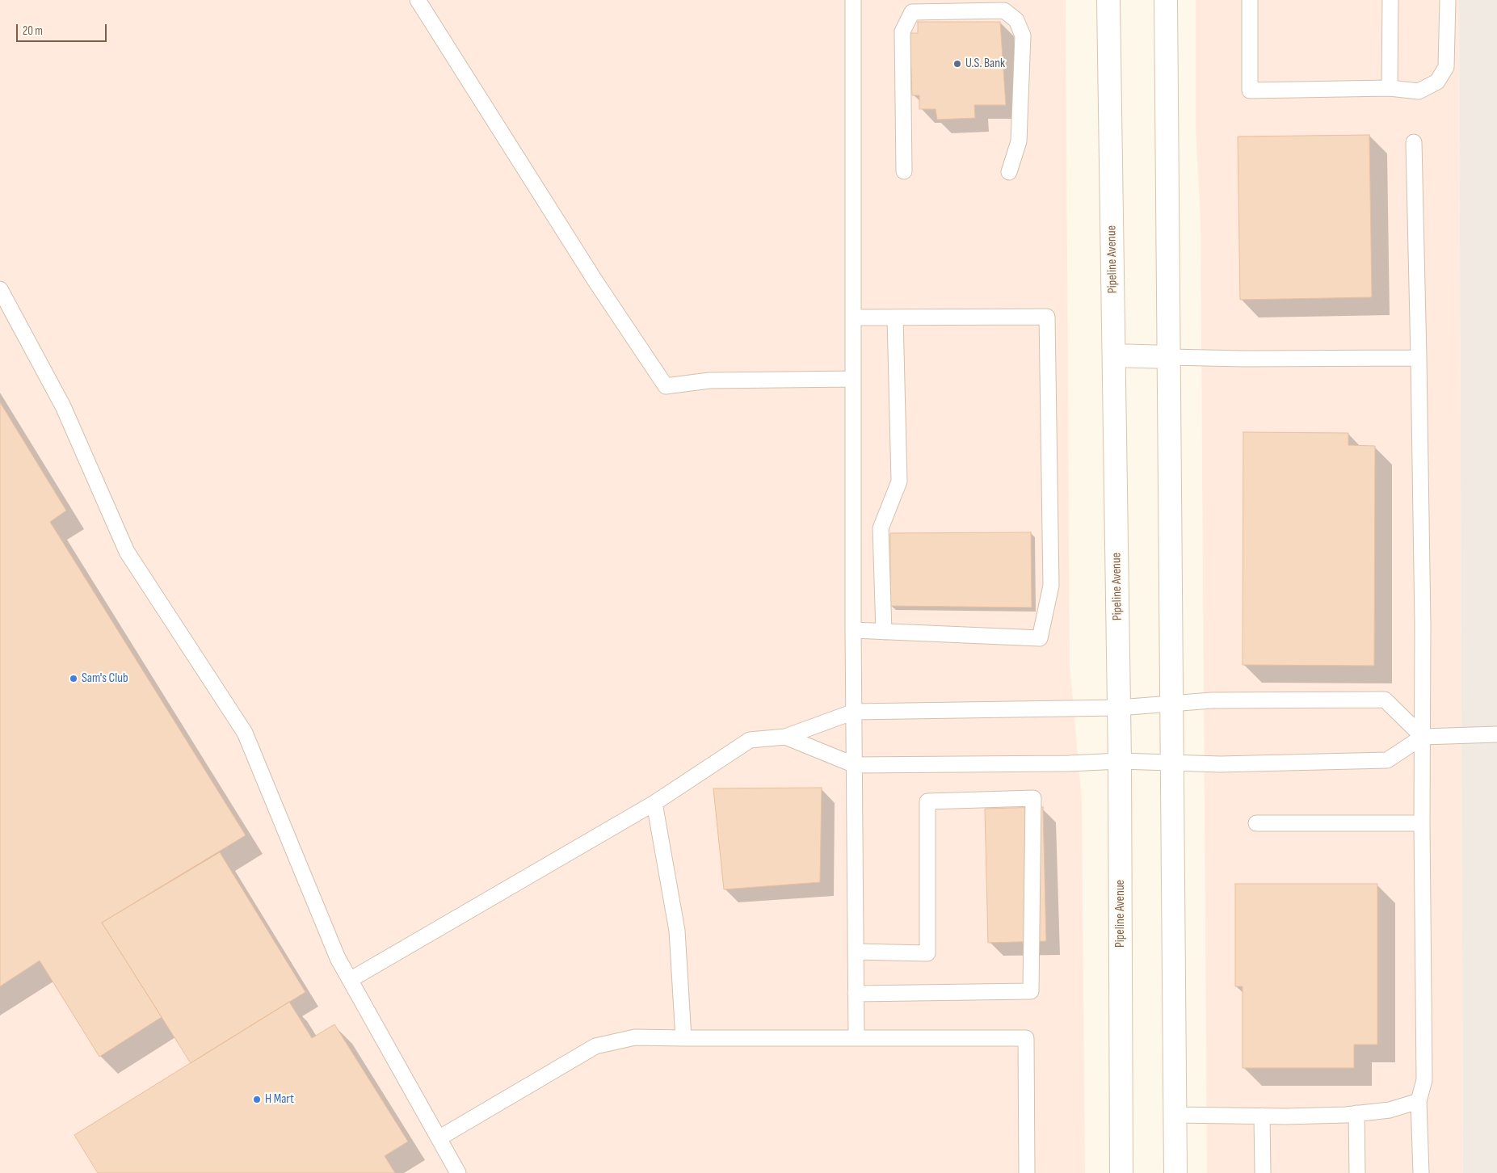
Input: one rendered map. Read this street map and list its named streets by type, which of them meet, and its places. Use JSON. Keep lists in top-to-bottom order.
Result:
{
  "streets": {
    "main road": ["Pipeline Avenue"]
  },
  "places": ["U.S. Bank", "Sam's Club", "H Mart"],
  "scale_bar": "20 m"
}
